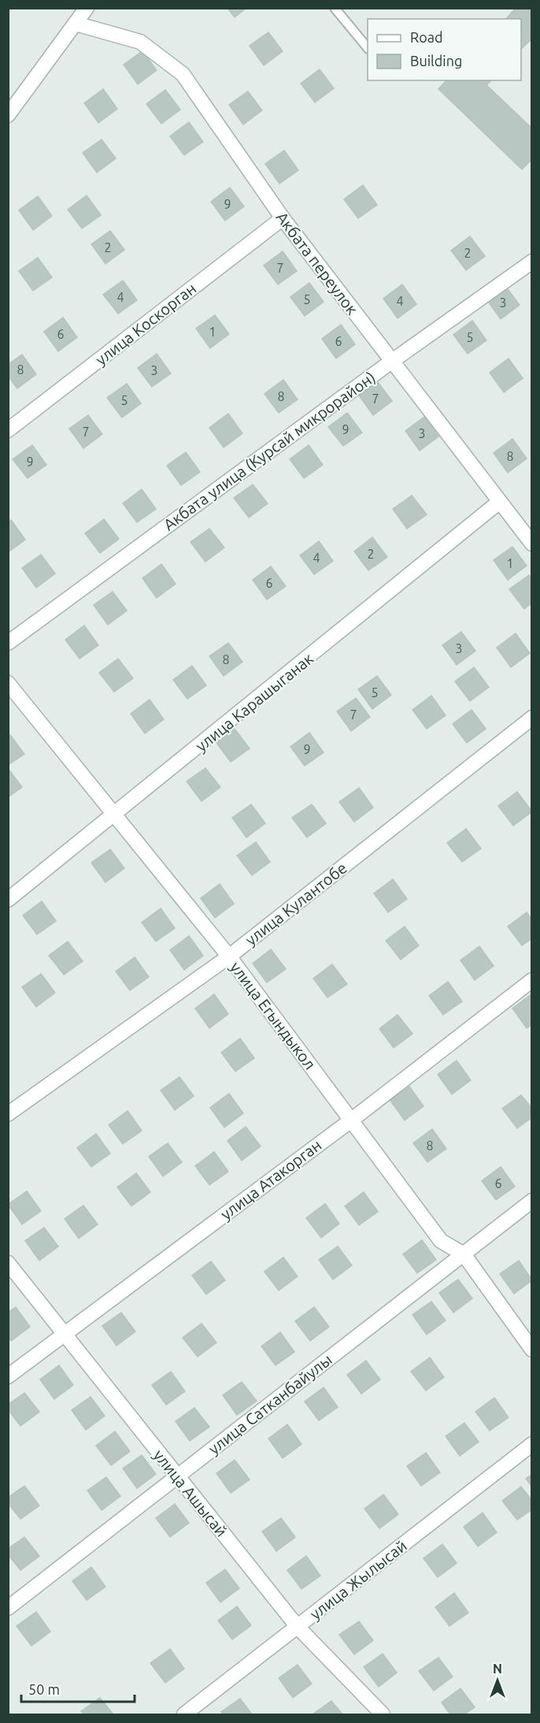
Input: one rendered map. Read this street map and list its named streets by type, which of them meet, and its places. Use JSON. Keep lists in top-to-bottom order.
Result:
{
  "streets": {
    "street": [
      "Акбата переулок",
      "улица Коскорган",
      "Акбата улица (Курсай микрорайон)",
      "улица Карашыганак",
      "улица Кулантобе",
      "улица Егындыкол",
      "улица Атакорган",
      "улица Сатканбайулы",
      "улица Ашысай",
      "улица Жылысай"
    ]
  },
  "crossings": [
    ["Акбата переулок", "улица Коскорган"],
    ["Акбата переулок", "Акбата улица (Курсай микрорайон)"],
    ["Акбата переулок", "улица Карашыганак"],
    ["улица Карашыганак", "улица Егындыкол"],
    ["улица Кулантобе", "улица Егындыкол"],
    ["улица Егындыкол", "улица Атакорган"],
    ["улица Егындыкол", "улица Сатканбайулы"],
    ["улица Атакорган", "улица Ашысай"],
    ["улица Сатканбайулы", "улица Ашысай"],
    ["улица Ашысай", "улица Жылысай"]
  ],
  "house_numbers": [
    "9",
    "2",
    "2",
    "7",
    "4",
    "5",
    "4",
    "3",
    "1",
    "6",
    "5",
    "6",
    "8",
    "3",
    "8",
    "7",
    "5",
    "9",
    "7",
    "3",
    "8",
    "9",
    "2",
    "4",
    "1",
    "6",
    "3",
    "8",
    "5",
    "7",
    "9",
    "8",
    "6"
  ],
  "legend": ["Road", "Building"],
  "scale_bar": "50 m",
  "north": "top"
}
